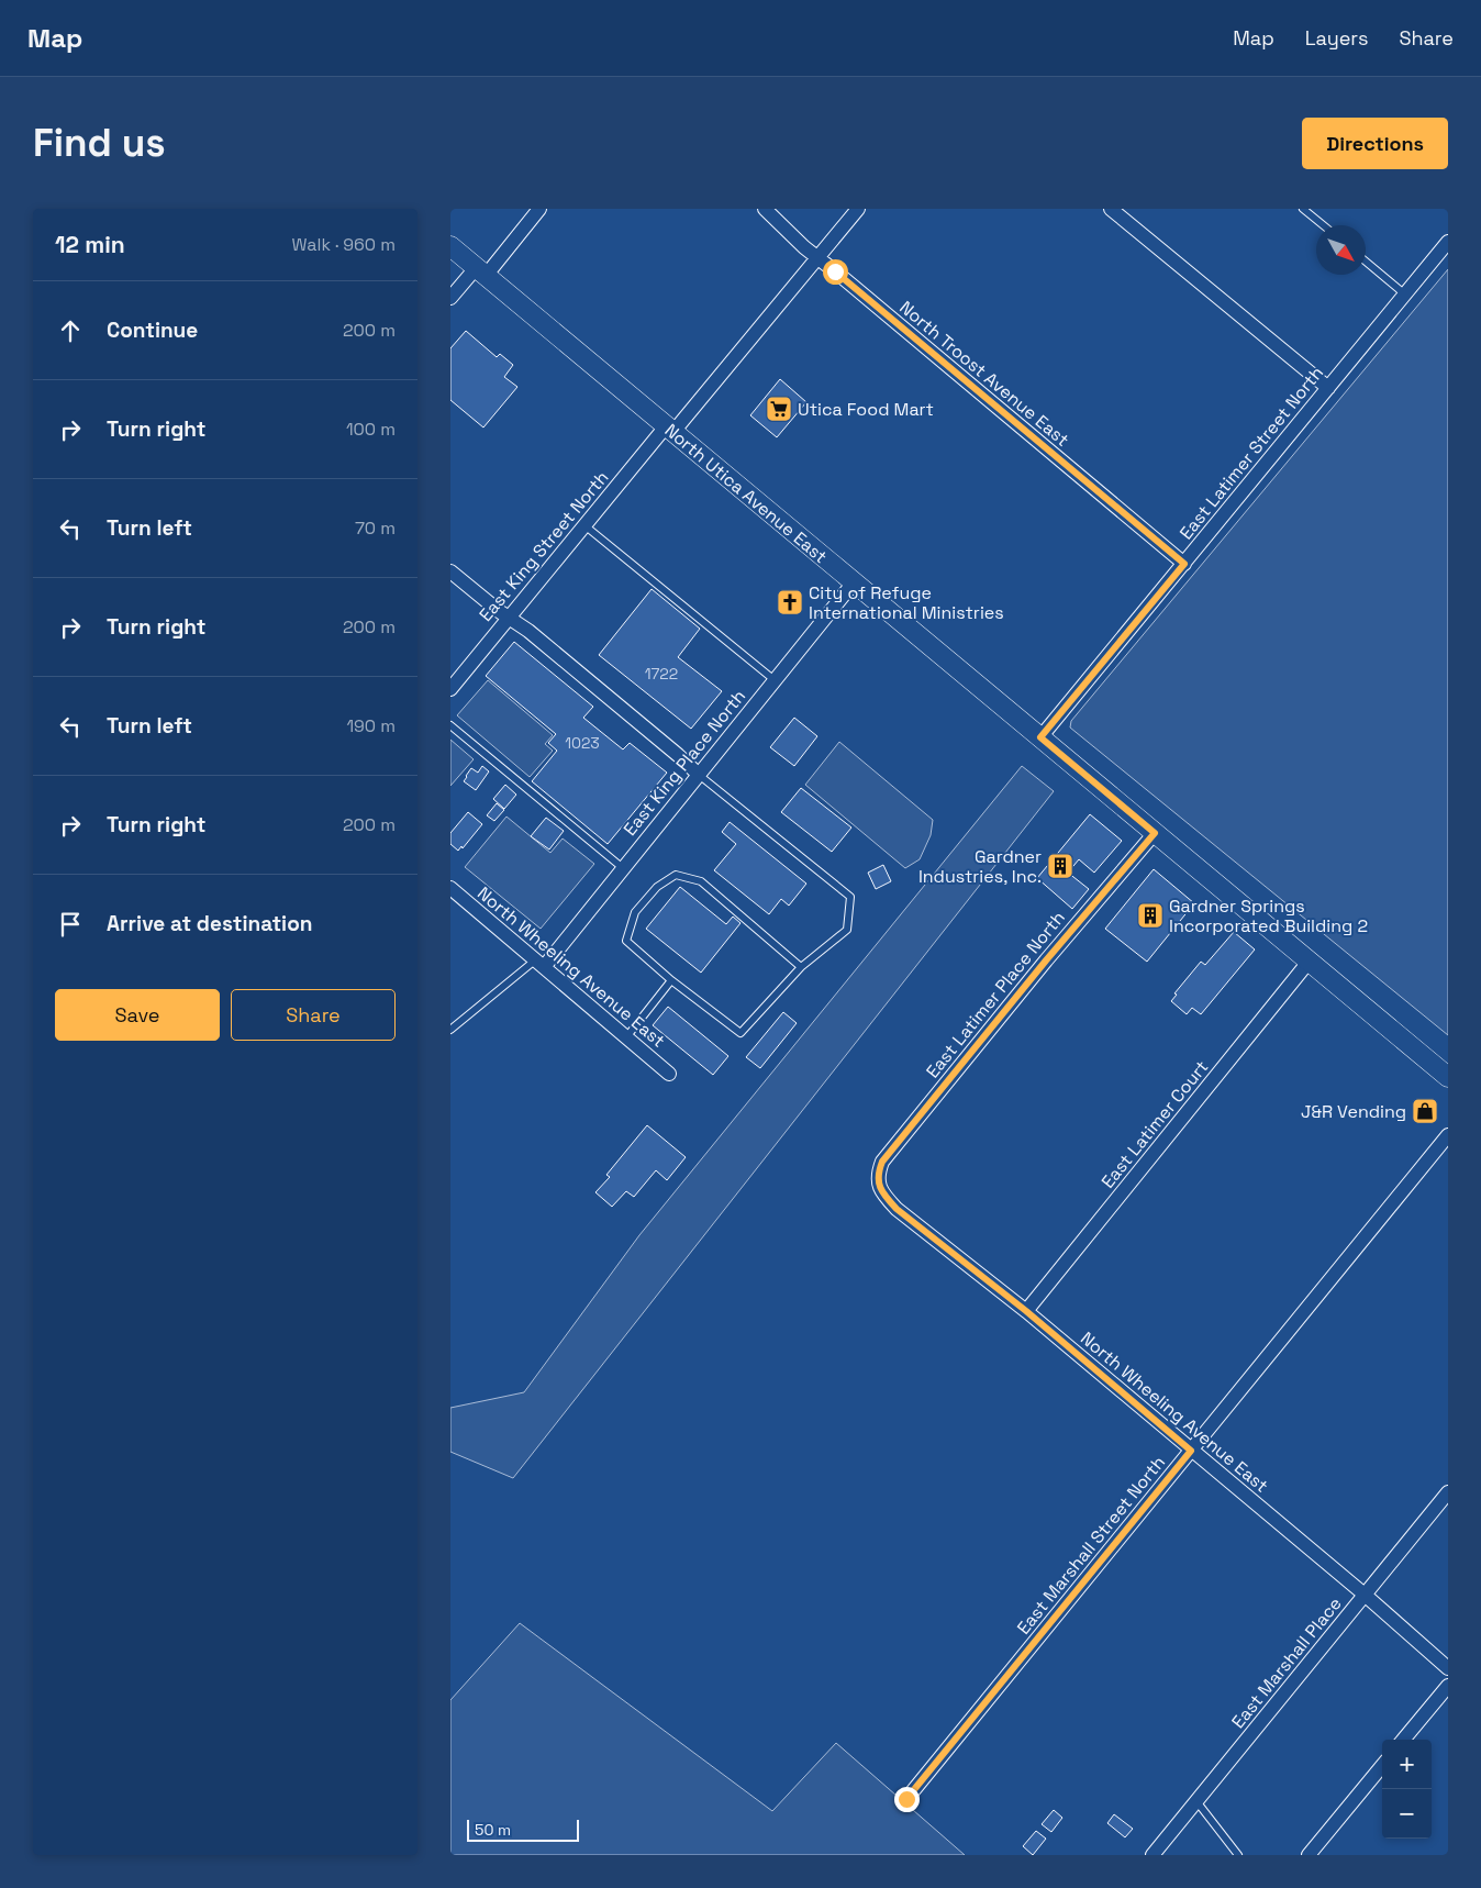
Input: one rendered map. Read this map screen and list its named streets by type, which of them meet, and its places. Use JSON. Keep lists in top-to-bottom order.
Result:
{
  "streets": {
    "main road": ["North Utica Avenue East"],
    "street": [
      "North Troost Avenue East",
      "East Latimer Street North",
      "East King Street North",
      "East King Place North",
      "North Wheeling Avenue East",
      "East Latimer Place North",
      "East Latimer Court",
      "East Marshall Street North",
      "East Marshall Place"
    ]
  },
  "crossings": [
    ["North Troost Avenue East", "East Latimer Street North"],
    ["North Troost Avenue East", "East King Street North"],
    ["East Latimer Street North", "North Utica Avenue East"],
    ["North Utica Avenue East", "East King Street North"],
    ["North Utica Avenue East", "East King Place North"],
    ["North Utica Avenue East", "East Latimer Place North"],
    ["North Utica Avenue East", "East Latimer Court"],
    ["East King Place North", "North Wheeling Avenue East"],
    ["North Wheeling Avenue East", "East Latimer Place North"],
    ["North Wheeling Avenue East", "East Latimer Court"],
    ["North Wheeling Avenue East", "East Marshall Street North"],
    ["North Wheeling Avenue East", "East Marshall Place"]
  ],
  "places": {
    "supermarket": ["Utica Food Mart"],
    "church": ["City of Refuge International Ministries"],
    "building": ["Gardner Industries, Inc.", "Gardner Springs Incorporated Building 2"],
    "shop": ["J&R Vending"]
  },
  "house_numbers": ["1722", "1023"],
  "scale_bar": "50 m",
  "north": "bottom right",
  "page": {
    "header": "Map",
    "nav": ["Map", "Layers", "Share"],
    "buttons": [
      "Directions",
      ["Save", "Share"]
    ],
    "title": "Find us",
    "heading": ["12 min", "Walk · 960 m"],
    "list": [
      ["Continue", "200 m"],
      ["Turn right", "100 m"],
      ["Turn left", "70 m"],
      ["Turn right", "200 m"],
      ["Turn left", "190 m"],
      ["Turn right", "200 m"],
      "Arrive at destination"
    ],
    "map_buttons": ["+", "−"],
    "scale": "50 m"
  }
}
